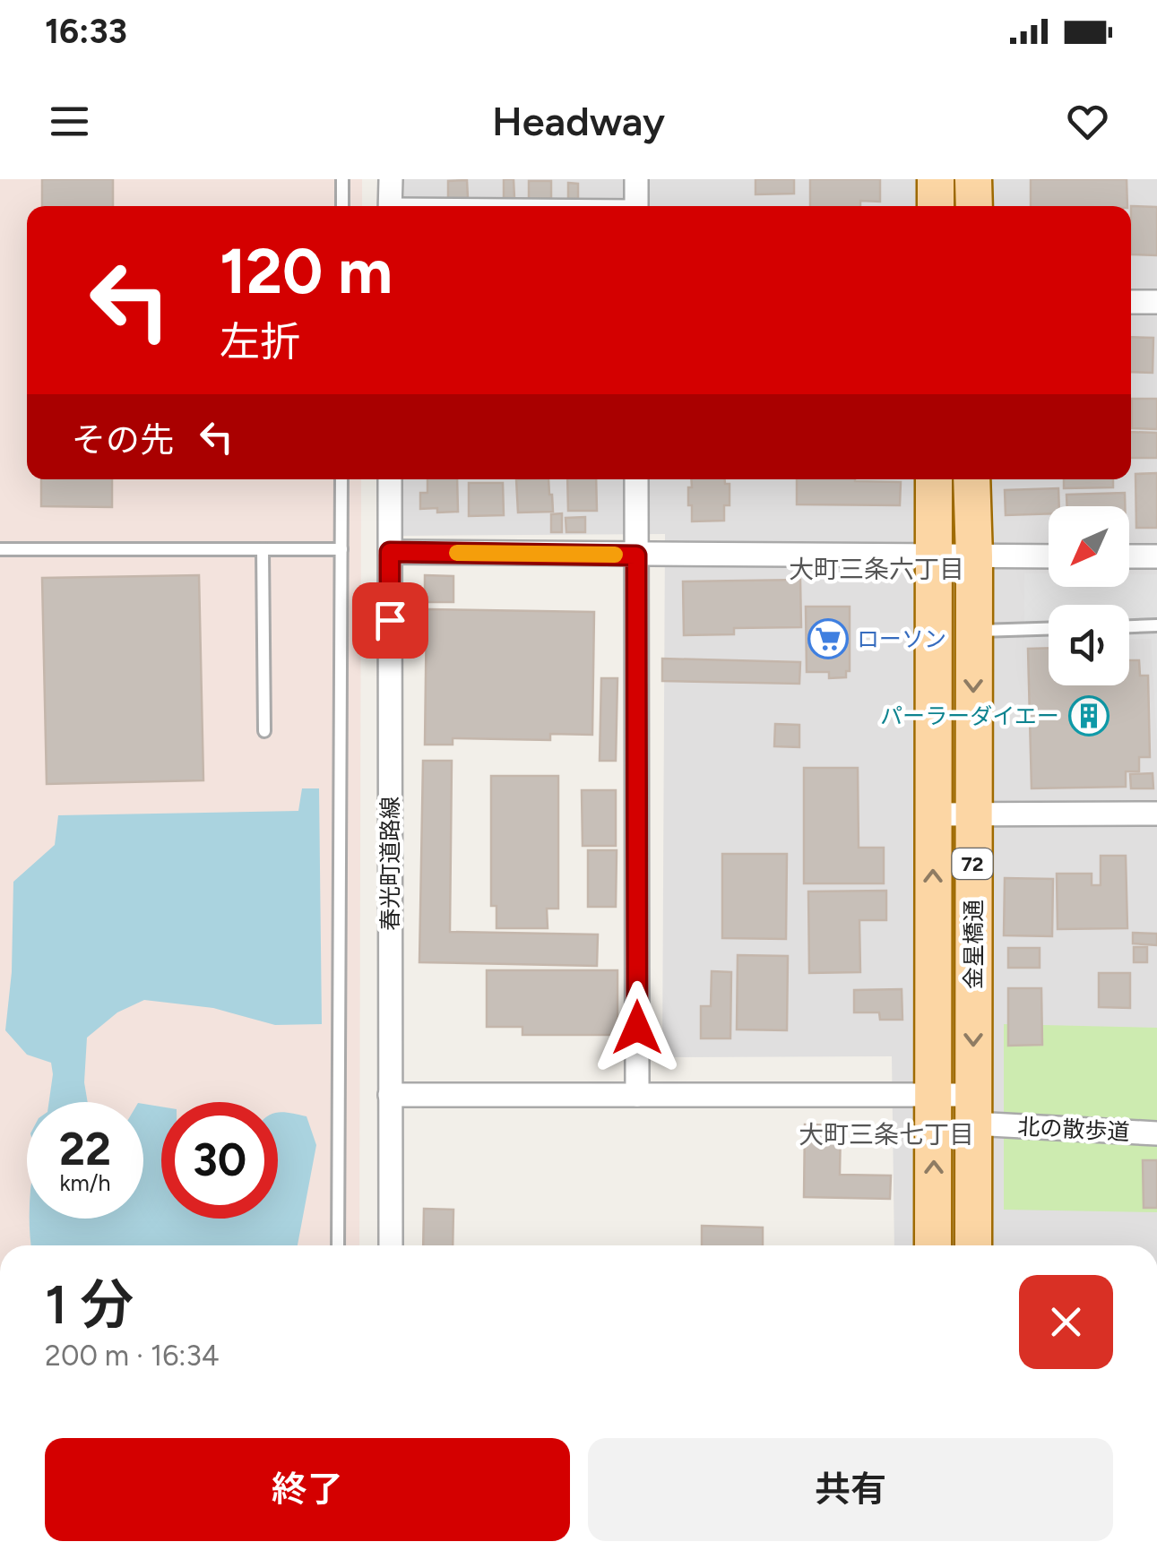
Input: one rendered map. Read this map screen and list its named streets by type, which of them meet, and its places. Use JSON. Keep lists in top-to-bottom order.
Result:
{
  "streets": {
    "main road": ["72", "金星橋通"],
    "street": ["春光町道路線", "北の散歩道"]
  },
  "crossings": [
    ["春光町道路線", "北の散歩道"],
    ["金星橋通", "北の散歩道"]
  ],
  "districts": ["大町三条六丁目", "大町三条七丁目"],
  "places": {
    "supermarket": ["ローソン"],
    "building": ["パーラーダイエー"]
  },
  "north": "bottom left",
  "page": {
    "status": "16:33",
    "header": "Headway",
    "turn": ["120 m", "左折"],
    "then": "その先",
    "speed": "22 km/h",
    "limit": "30",
    "heading": ["1 分", "200 m · 16:34"],
    "buttons": ["終了", "共有"]
  }
}
